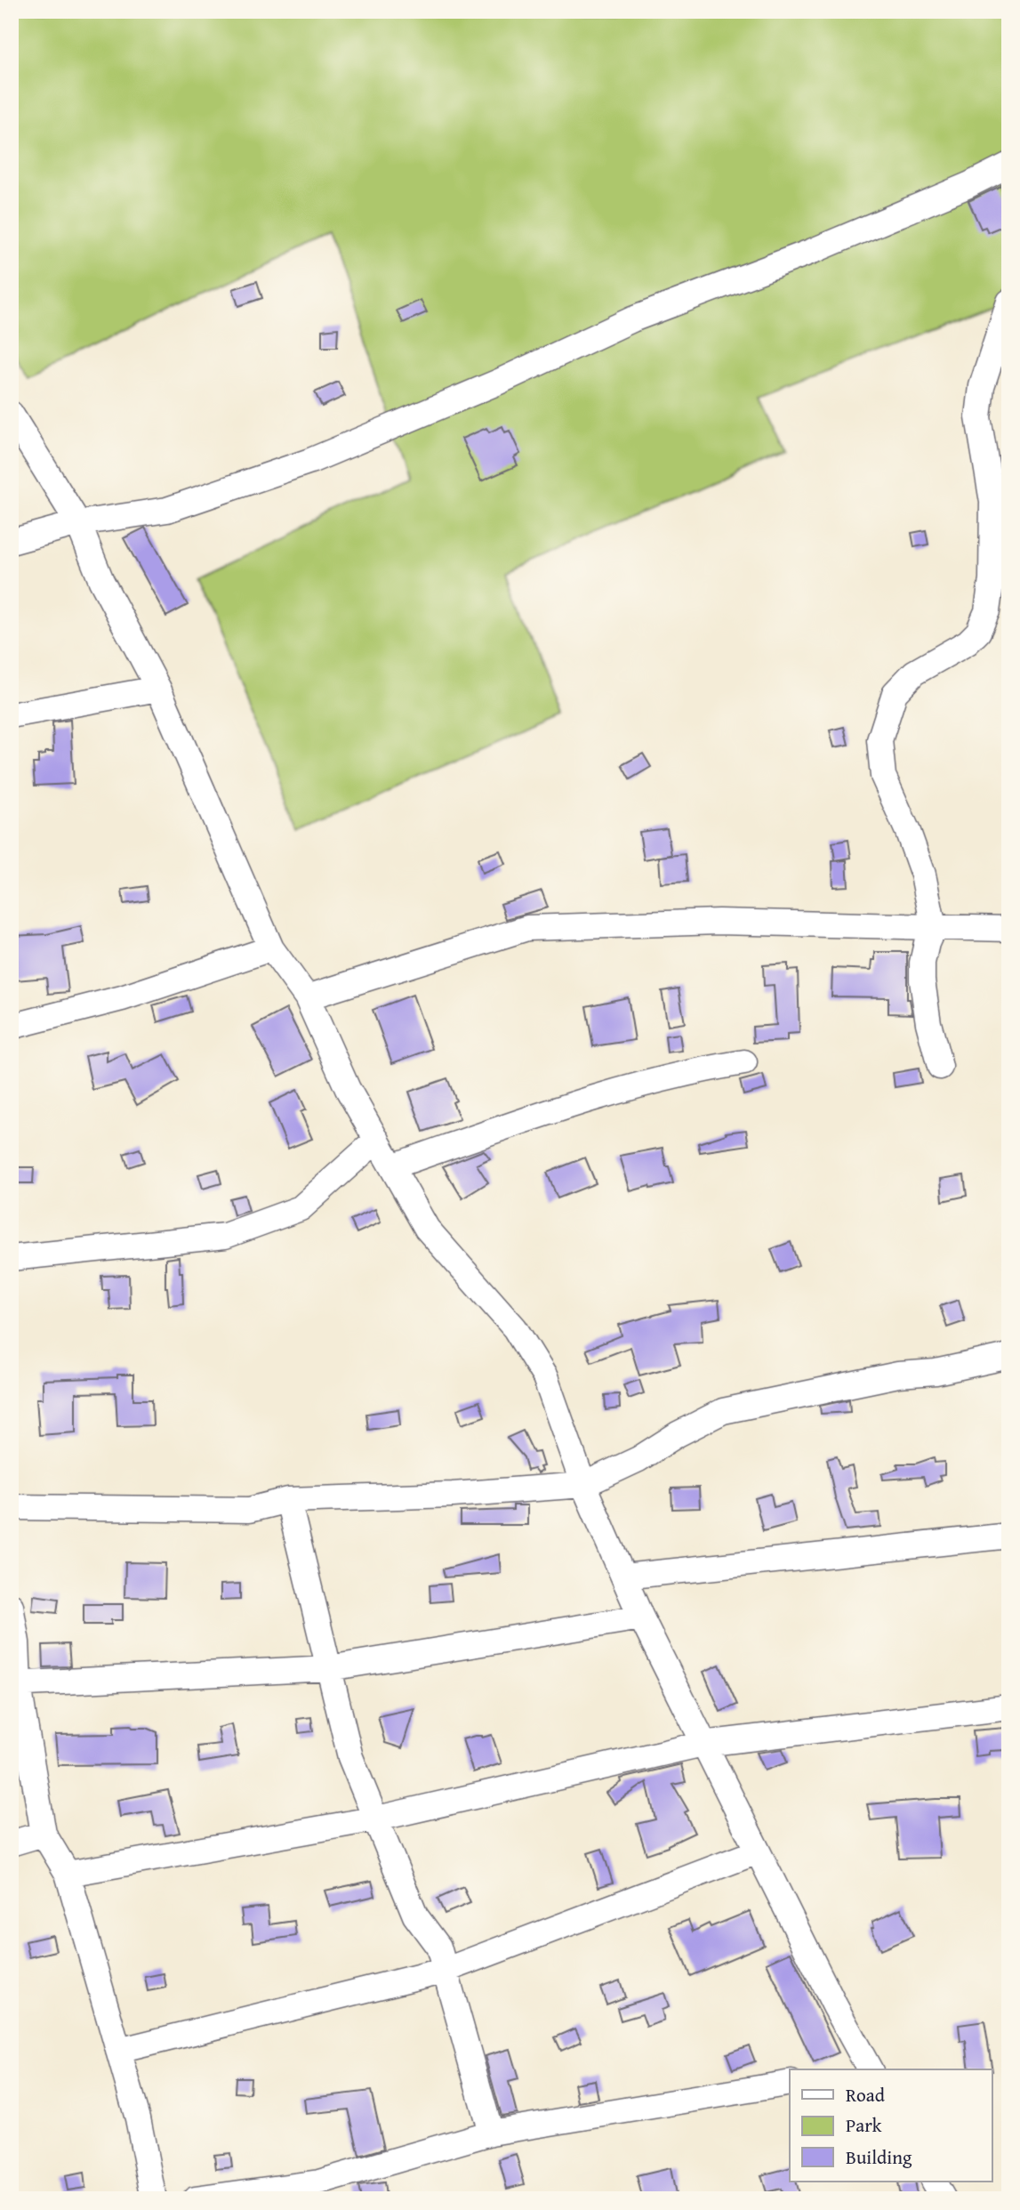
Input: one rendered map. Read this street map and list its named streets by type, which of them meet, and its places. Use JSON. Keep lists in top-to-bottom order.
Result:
{
  "legend": ["Road", "Park", "Building"]
}
